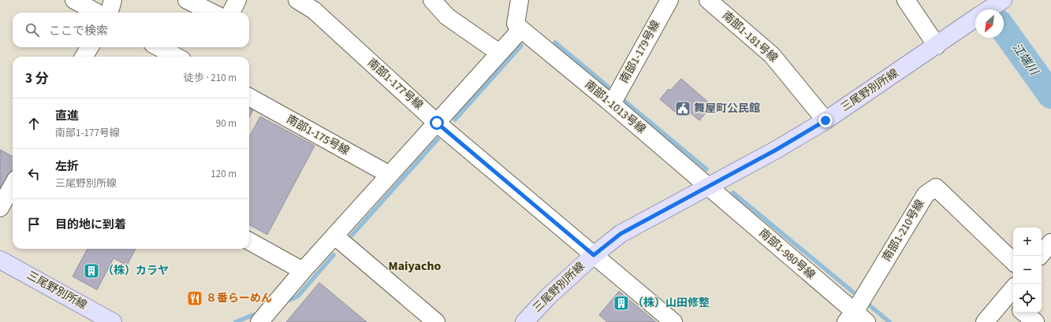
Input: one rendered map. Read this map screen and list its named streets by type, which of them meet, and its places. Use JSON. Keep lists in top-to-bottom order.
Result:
{
  "streets": {
    "main road": ["三尾野別所線"],
    "street": [
      "南部1-181号線",
      "南部1-179号線",
      "南部1-177号線",
      "南部1-1013号線",
      "南部1-175号線",
      "南部1-210号線",
      "南部1-980号線"
    ]
  },
  "crossings": [
    ["南部1-181号線", "三尾野別所線"],
    ["南部1-179号線", "南部1-1013号線"],
    ["南部1-177号線", "三尾野別所線"],
    ["三尾野別所線", "南部1-1013号線"],
    ["三尾野別所線", "南部1-980号線"],
    ["南部1-1013号線", "南部1-980号線"],
    ["南部1-210号線", "南部1-980号線"]
  ],
  "districts": ["Maiyacho"],
  "water": ["江端川"],
  "places": {
    "public building": ["舞屋町公民館"],
    "building": ["（株）カラヤ", "（株）山田修整"],
    "restaurant": ["８番らーめん"]
  },
  "north": "bottom left",
  "page": {
    "search": "ここで検索",
    "heading": ["3 分", "徒歩 · 210 m"],
    "list": [
      ["直進", "南部1-177号線", "90 m"],
      ["左折", "三尾野別所線", "120 m"],
      "目的地に到着"
    ],
    "map_buttons": ["+", "−"]
  }
}
